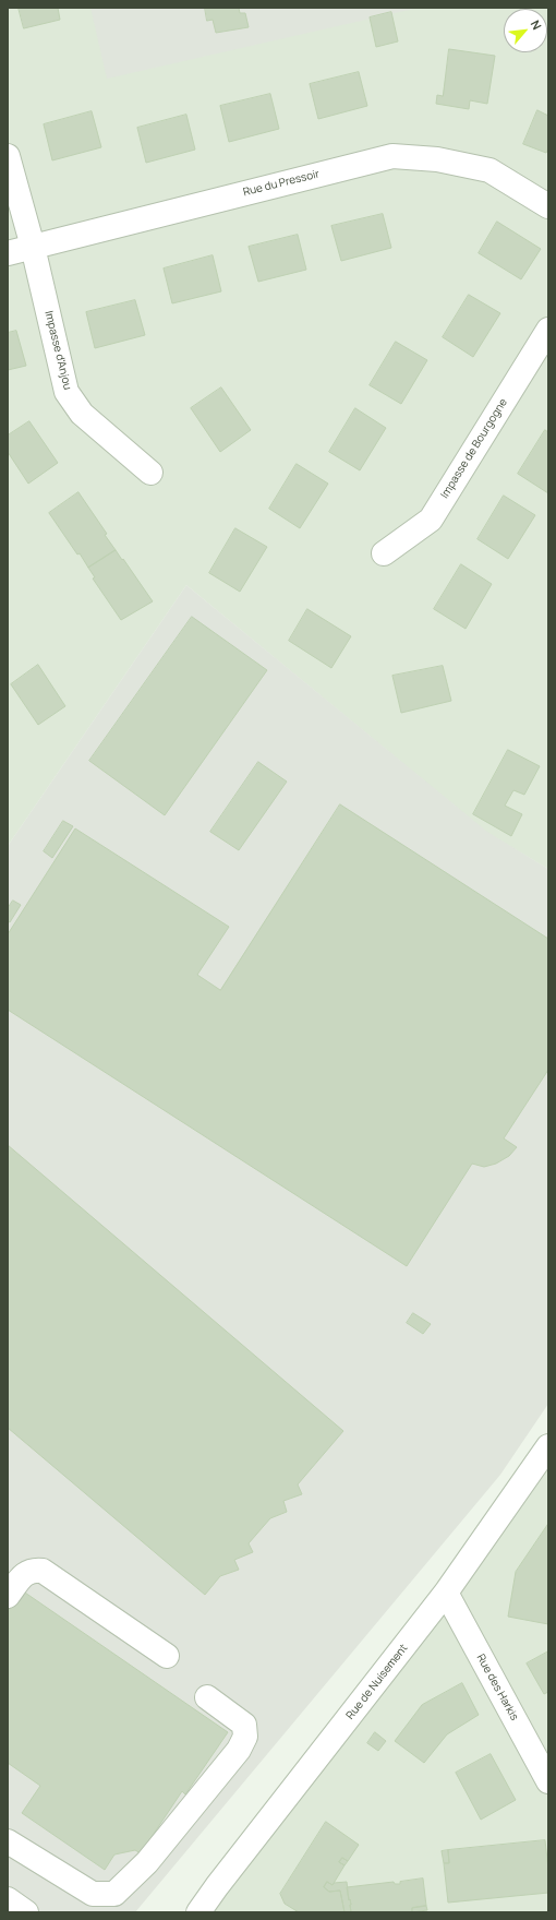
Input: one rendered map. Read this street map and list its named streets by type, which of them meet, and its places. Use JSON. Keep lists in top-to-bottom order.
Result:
{
  "streets": {
    "street": [
      "Rue du Pressoir",
      "Impasse d'Anjou",
      "Impasse de Bourgogne",
      "Rue de Nuisement",
      "Rue des Harkis"
    ]
  },
  "crossings": [
    ["Rue du Pressoir", "Impasse d'Anjou"],
    ["Rue de Nuisement", "Rue des Harkis"]
  ],
  "north": "top right"
}
